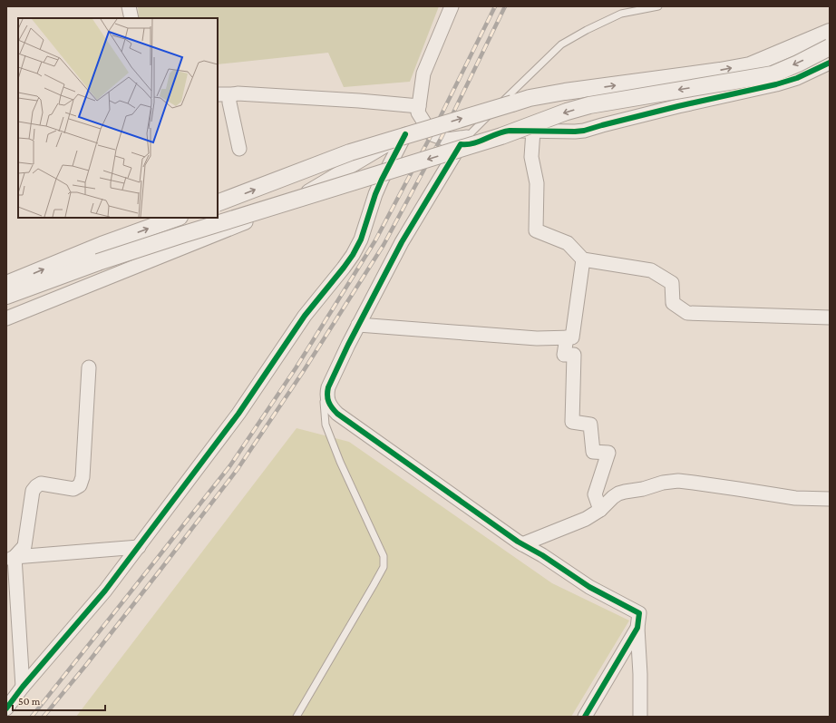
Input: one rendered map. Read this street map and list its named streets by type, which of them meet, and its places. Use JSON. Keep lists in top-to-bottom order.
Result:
{
  "scale_bar": "50 m"
}
